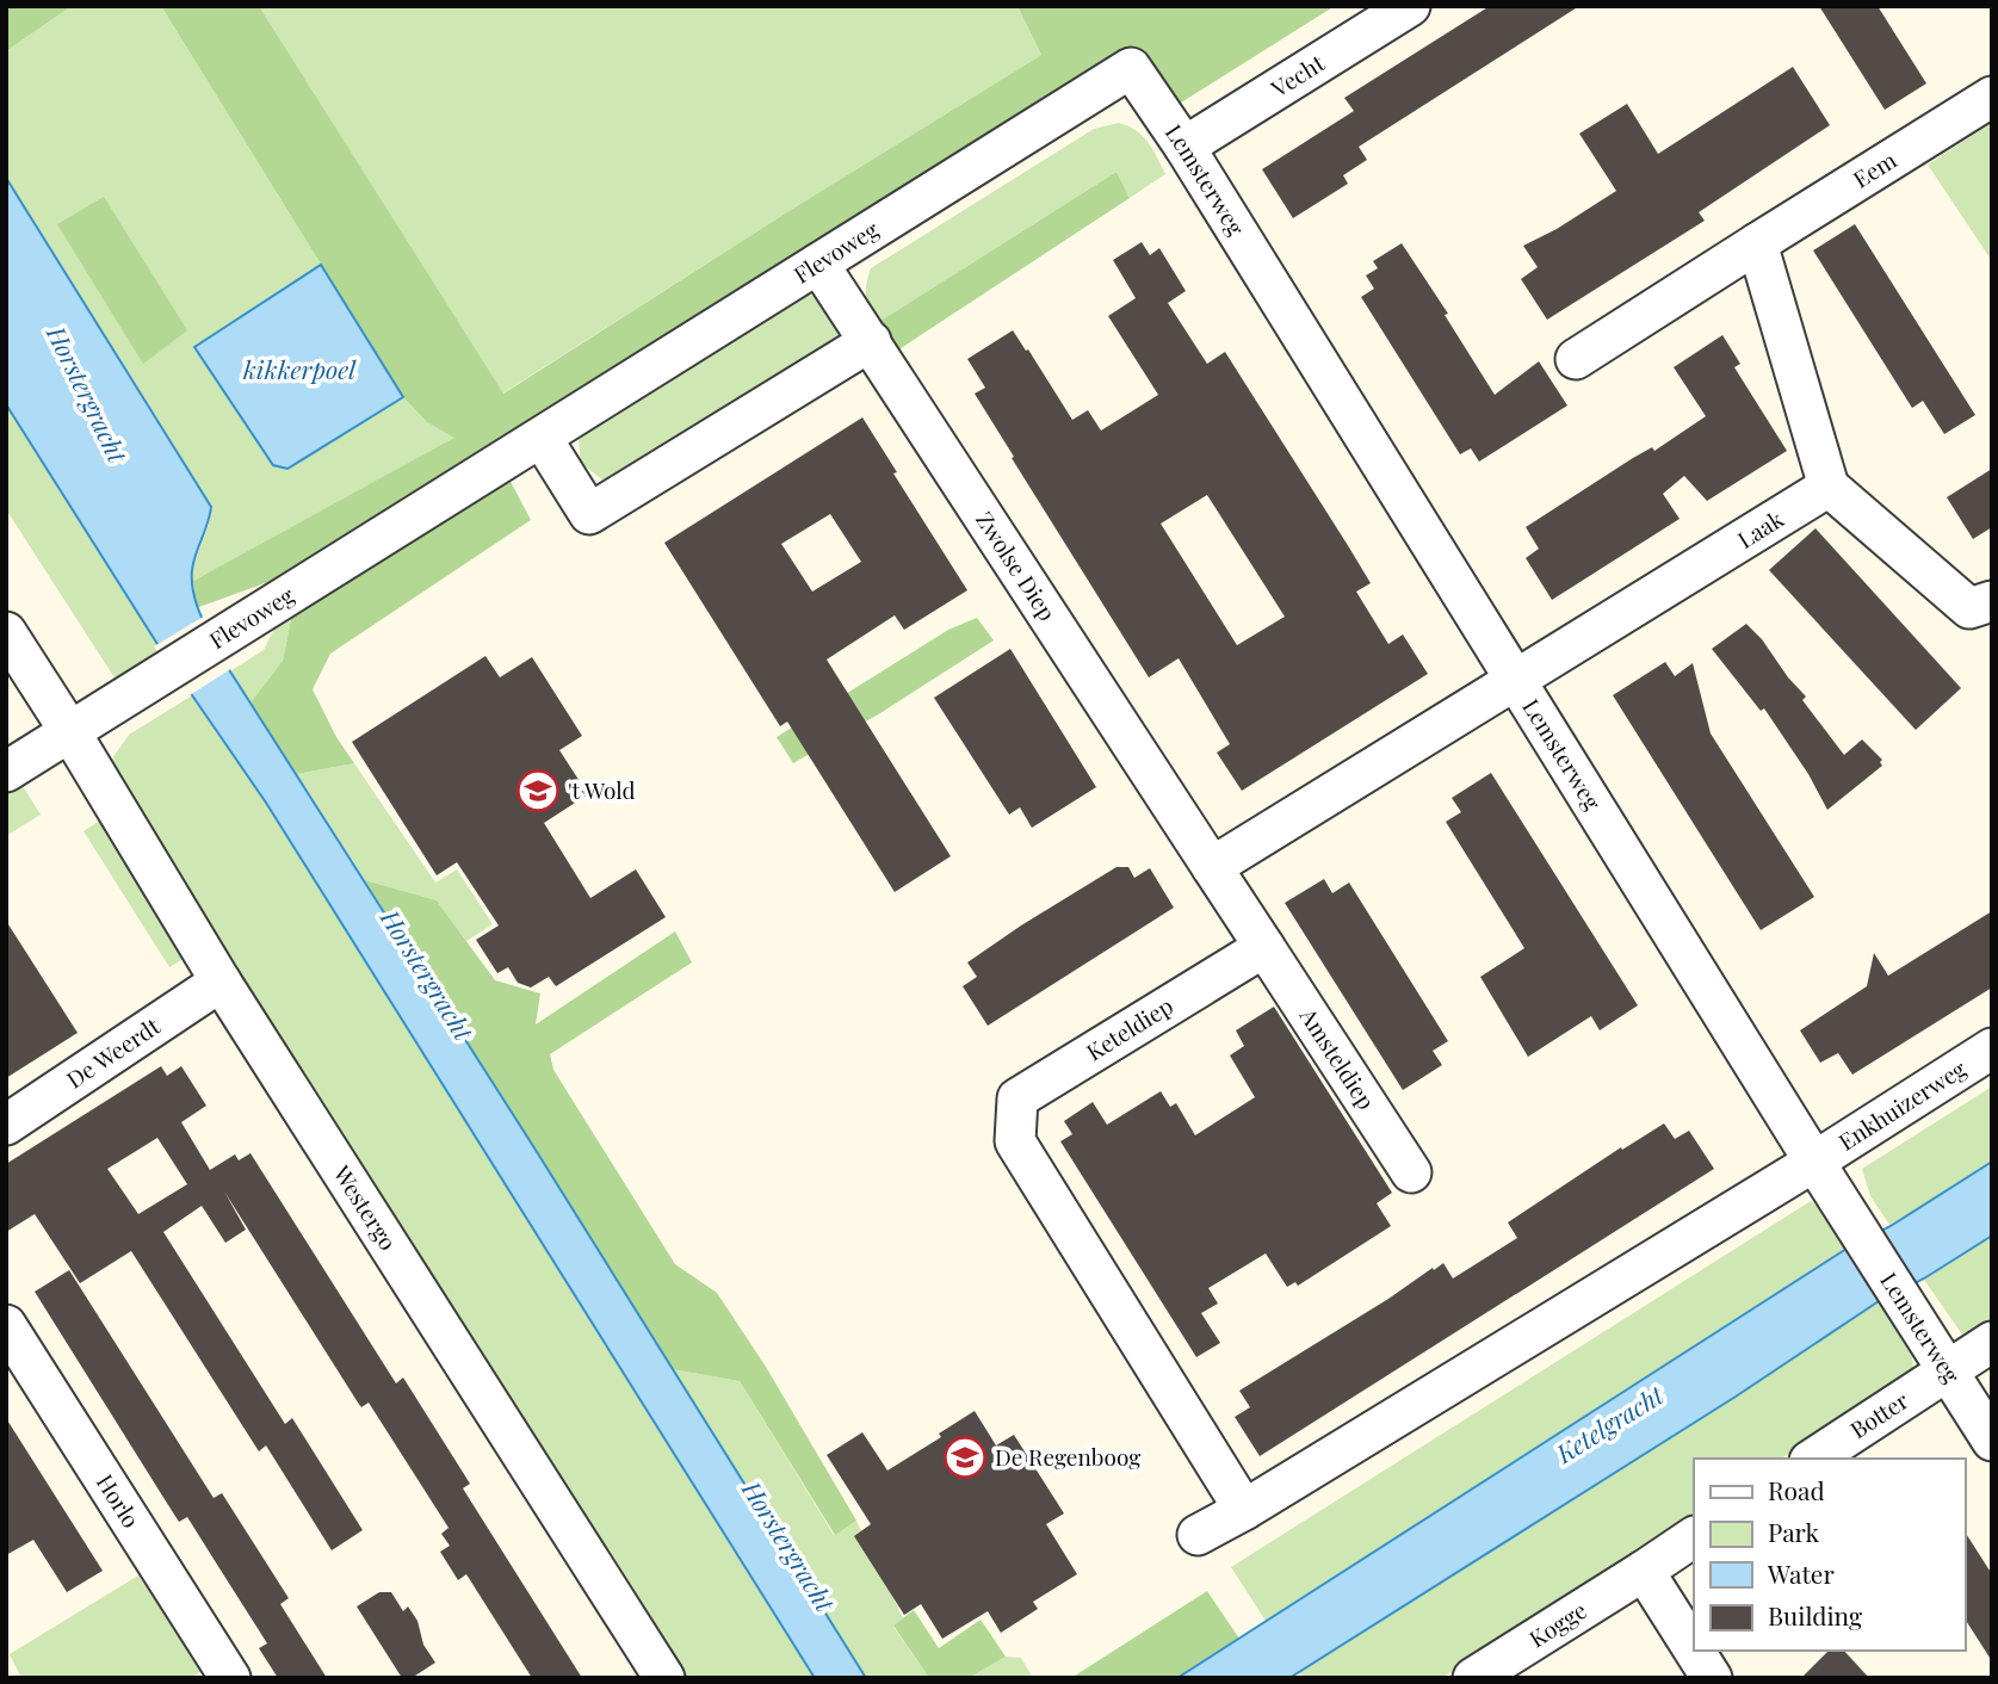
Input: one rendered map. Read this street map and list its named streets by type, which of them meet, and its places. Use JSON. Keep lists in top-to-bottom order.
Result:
{
  "streets": {
    "street": [
      "Vecht",
      "Eem",
      "Lemsterweg",
      "Flevoweg",
      "Laak",
      "Zwolse Diep",
      "Keteldiep",
      "De Weerdt",
      "Amsteldiep",
      "Enkhuizerweg",
      "Westergo",
      "Botter",
      "Horlo",
      "Kogge"
    ]
  },
  "crossings": [
    ["Vecht", "Lemsterweg"],
    ["Lemsterweg", "Flevoweg"],
    ["Lemsterweg", "Laak"],
    ["Lemsterweg", "Enkhuizerweg"],
    ["Lemsterweg", "Botter"],
    ["Flevoweg", "Zwolse Diep"],
    ["Flevoweg", "Westergo"],
    ["Keteldiep", "Amsteldiep"],
    ["De Weerdt", "Westergo"]
  ],
  "water": ["kikkerpoel", "Horstergracht", "Ketelgracht"],
  "places": {
    "school or university": ["'t Wold", "De Regenboog"]
  },
  "legend": [
    "Road",
    "Park",
    "Water",
    "Building"
  ]
}
